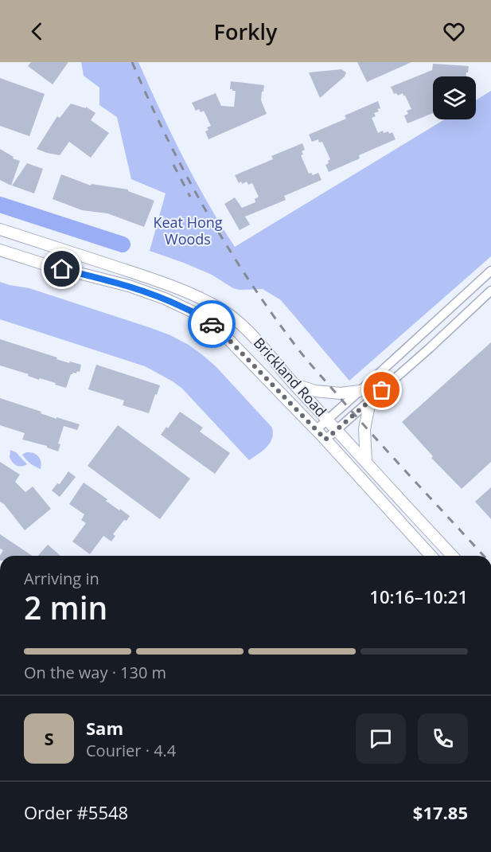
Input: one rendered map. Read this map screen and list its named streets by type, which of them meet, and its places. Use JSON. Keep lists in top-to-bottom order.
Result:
{
  "streets": {
    "main road": ["Brickland Road"]
  },
  "parks": ["Keat Hong Woods"],
  "page": {
    "header": "Forkly",
    "heading": ["2 min", "Arriving in", "10:16–10:21"],
    "panel": [
      "Sam",
      "Courier · 4.4",
      "Order #5548",
      "$17.85"
    ],
    "bar": "On the way · 130 m",
    "round": "S"
  }
}
